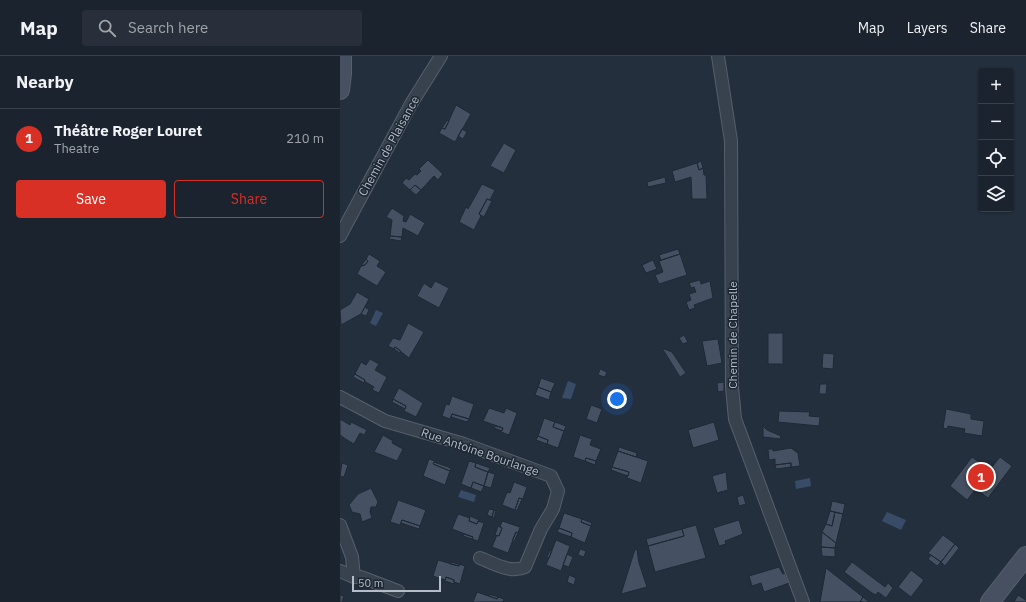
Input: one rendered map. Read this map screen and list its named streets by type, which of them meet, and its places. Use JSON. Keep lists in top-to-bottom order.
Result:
{
  "streets": {
    "street": ["Chemin de Plaisance", "Chemin de Chapelle", "Rue Antoine Bourlange"]
  },
  "scale_bar": "50 m",
  "page": {
    "header": "Map",
    "search": "Search here",
    "nav": ["Map", "Layers", "Share"],
    "heading": "Nearby",
    "map_buttons": ["+", "−"],
    "list": [
      {
        "mark": "1",
        "name": "Théâtre Roger Louret",
        "note": "Theatre",
        "value": "210 m"
      }
    ],
    "buttons": ["Save", "Share"],
    "pins": "1",
    "scale": "50 m"
  }
}
